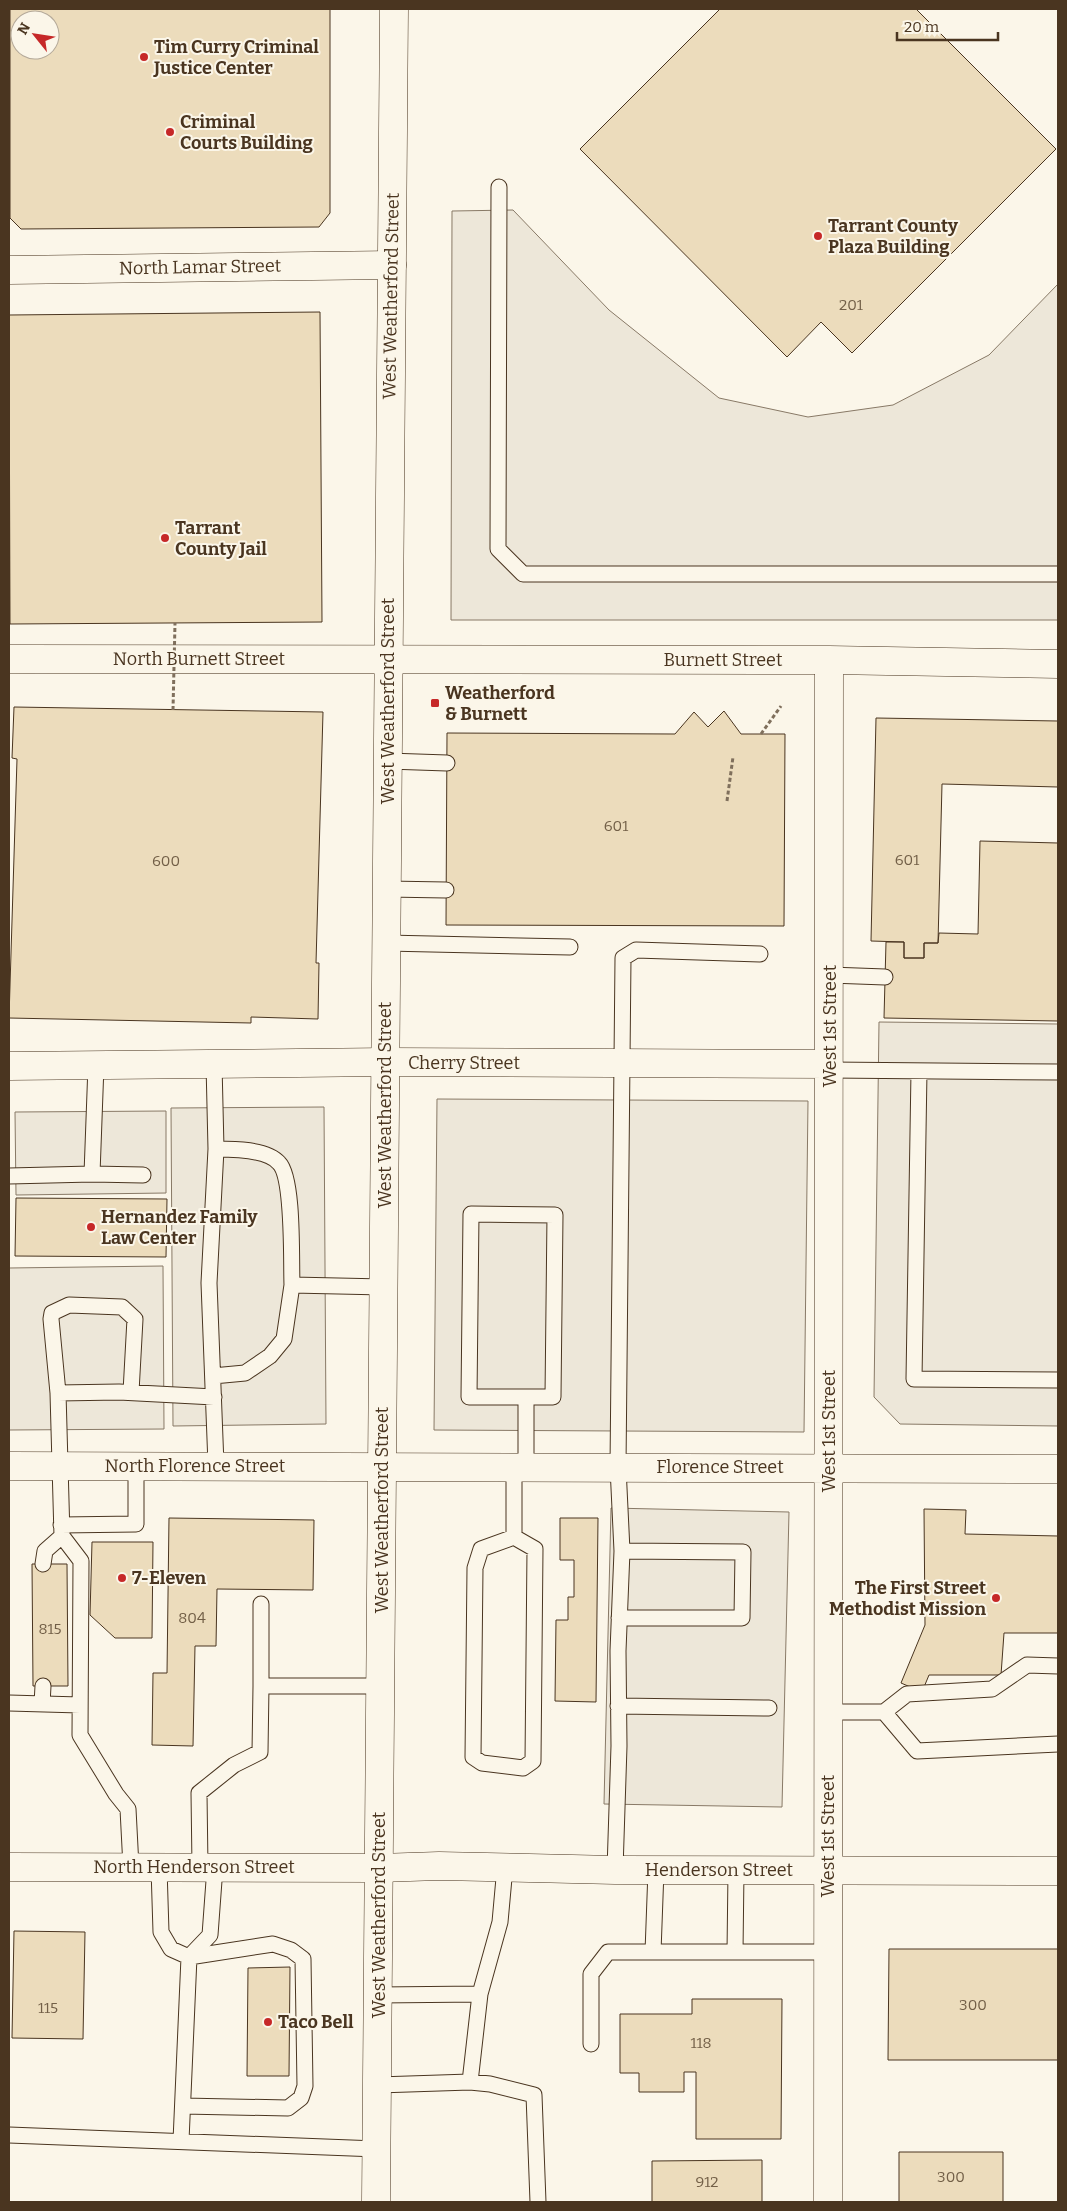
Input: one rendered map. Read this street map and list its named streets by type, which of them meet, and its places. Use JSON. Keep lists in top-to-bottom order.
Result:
{
  "streets": {
    "street": [
      "North Lamar Street",
      "West Weatherford Street",
      "North Burnett Street",
      "Burnett Street",
      "West 1st Street",
      "Cherry Street",
      "North Florence Street",
      "Florence Street",
      "North Henderson Street",
      "Henderson Street"
    ]
  },
  "crossings": [
    ["North Lamar Street", "West Weatherford Street"],
    ["West Weatherford Street", "North Burnett Street"],
    ["West Weatherford Street", "Burnett Street"],
    ["West Weatherford Street", "Cherry Street"],
    ["West Weatherford Street", "North Florence Street"],
    ["West Weatherford Street", "Florence Street"],
    ["West Weatherford Street", "North Henderson Street"],
    ["West Weatherford Street", "Henderson Street"],
    ["North Burnett Street", "Burnett Street"],
    ["Burnett Street", "West 1st Street"],
    ["West 1st Street", "Cherry Street"],
    ["West 1st Street", "Florence Street"],
    ["West 1st Street", "Henderson Street"],
    ["North Florence Street", "Florence Street"],
    ["North Henderson Street", "Henderson Street"]
  ],
  "places": {
    "other": [
      "Tim Curry Criminal Justice Center",
      "Criminal Courts Building",
      "Tarrant County Plaza Building",
      "Tarrant County Jail",
      "Hernandez Family Law Center",
      "7-Eleven",
      "The First Street Methodist Mission",
      "Taco Bell"
    ],
    "transit": ["Weatherford & Burnett"]
  },
  "house_numbers": [
    "201",
    "601",
    "601",
    "600",
    "804",
    "815",
    "300",
    "115",
    "118",
    "300",
    "912"
  ],
  "scale_bar": "20 m",
  "north": "top left"
}
